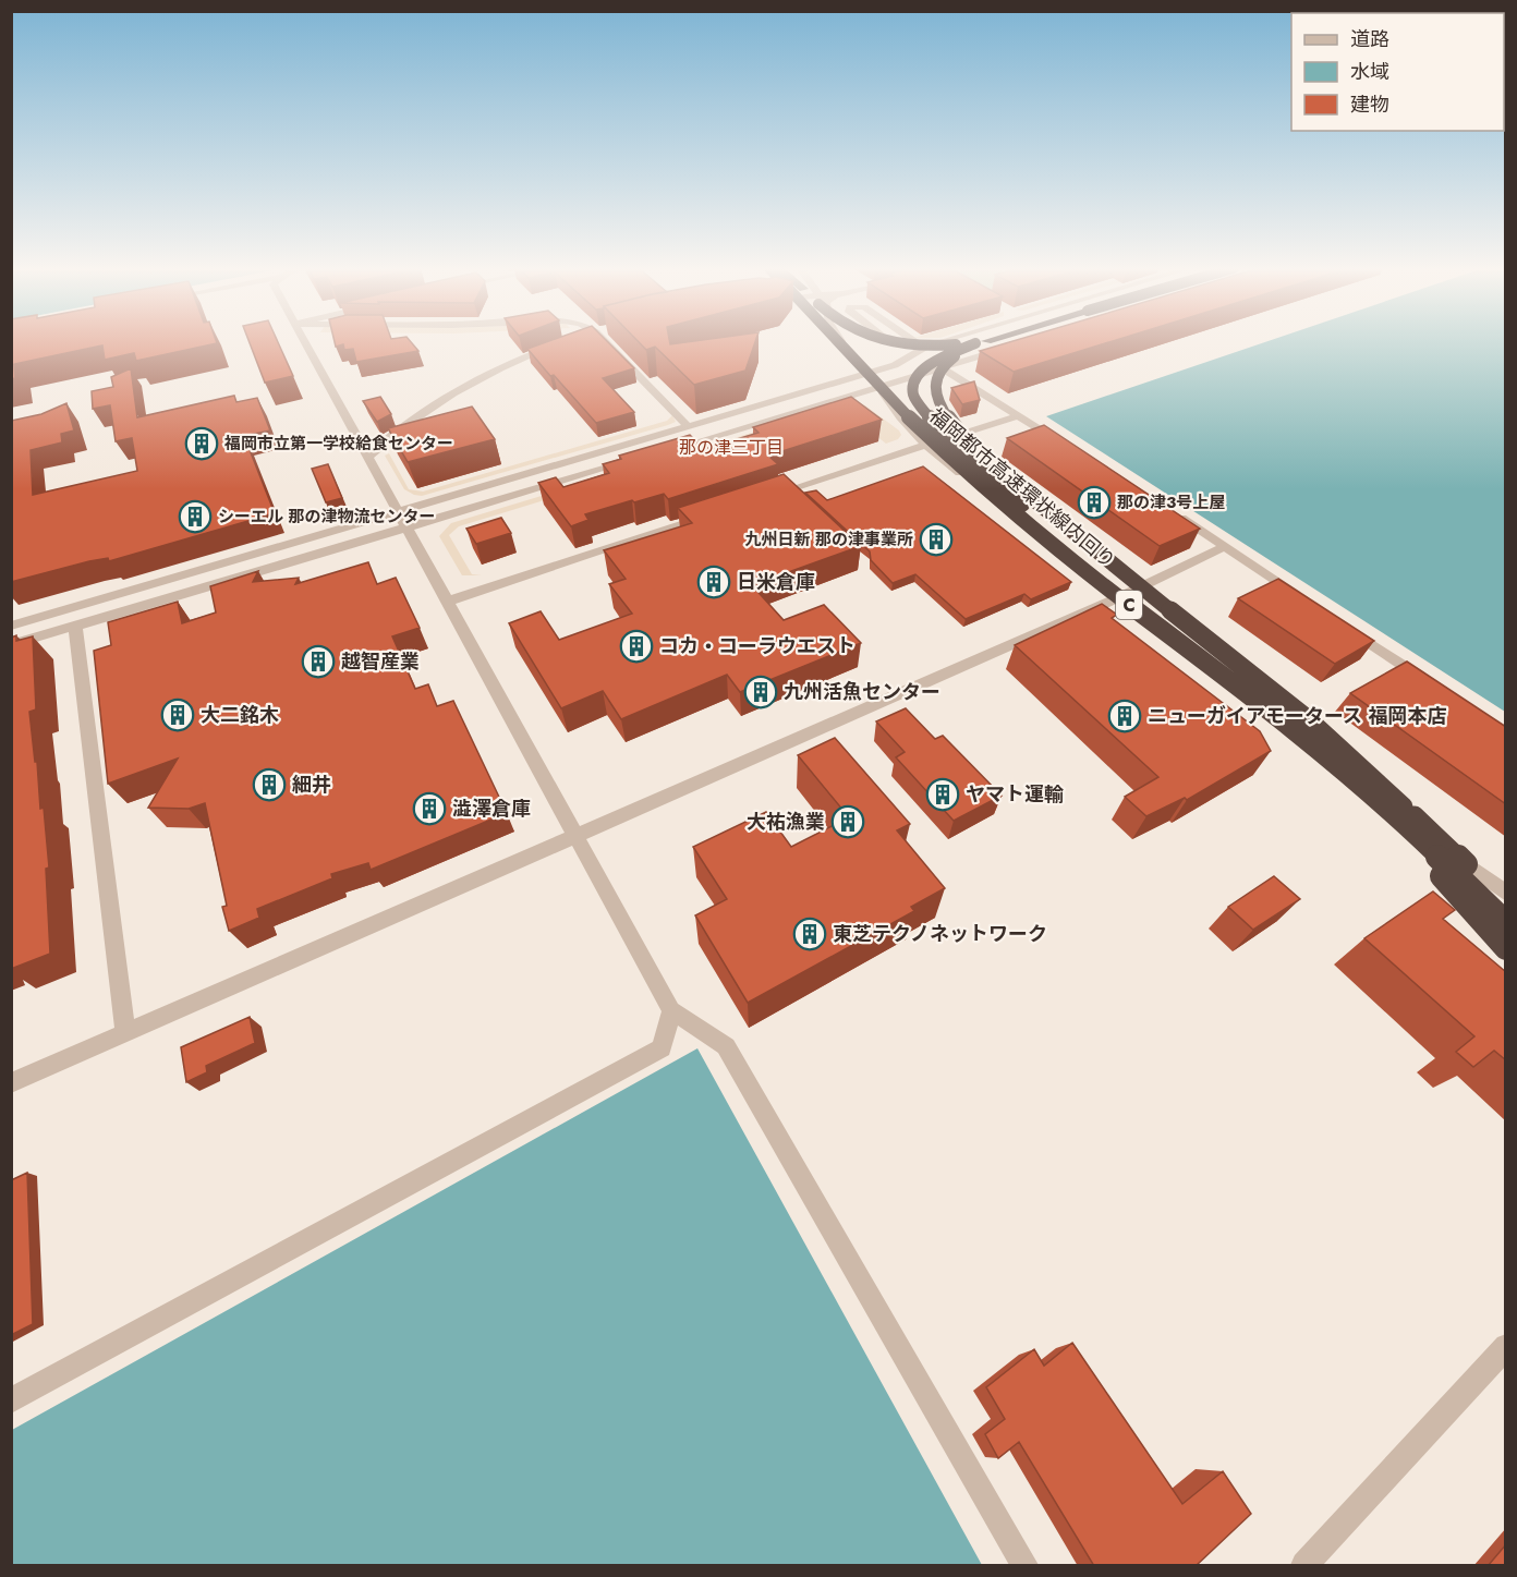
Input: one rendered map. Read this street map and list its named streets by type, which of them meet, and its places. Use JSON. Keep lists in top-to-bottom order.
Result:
{
  "streets": {
    "highway": ["福岡都市高速環状線内回り", "C"]
  },
  "districts": ["那の津三丁目"],
  "places": {
    "building": [
      "福岡市立第一学校給食センター",
      "那の津3号上屋",
      "シーエル 那の津物流センター",
      "九州日新 那の津事業所",
      "日米倉庫",
      "コカ・コーラウエスト",
      "越智産業",
      "九州活魚センター",
      "大二銘木",
      "ニューガイアモータース 福岡本店",
      "細井",
      "ヤマト運輸",
      "澁澤倉庫",
      "大祐漁業",
      "東芝テクノネットワーク"
    ]
  },
  "legend": ["道路", "水域", "建物"]
}
